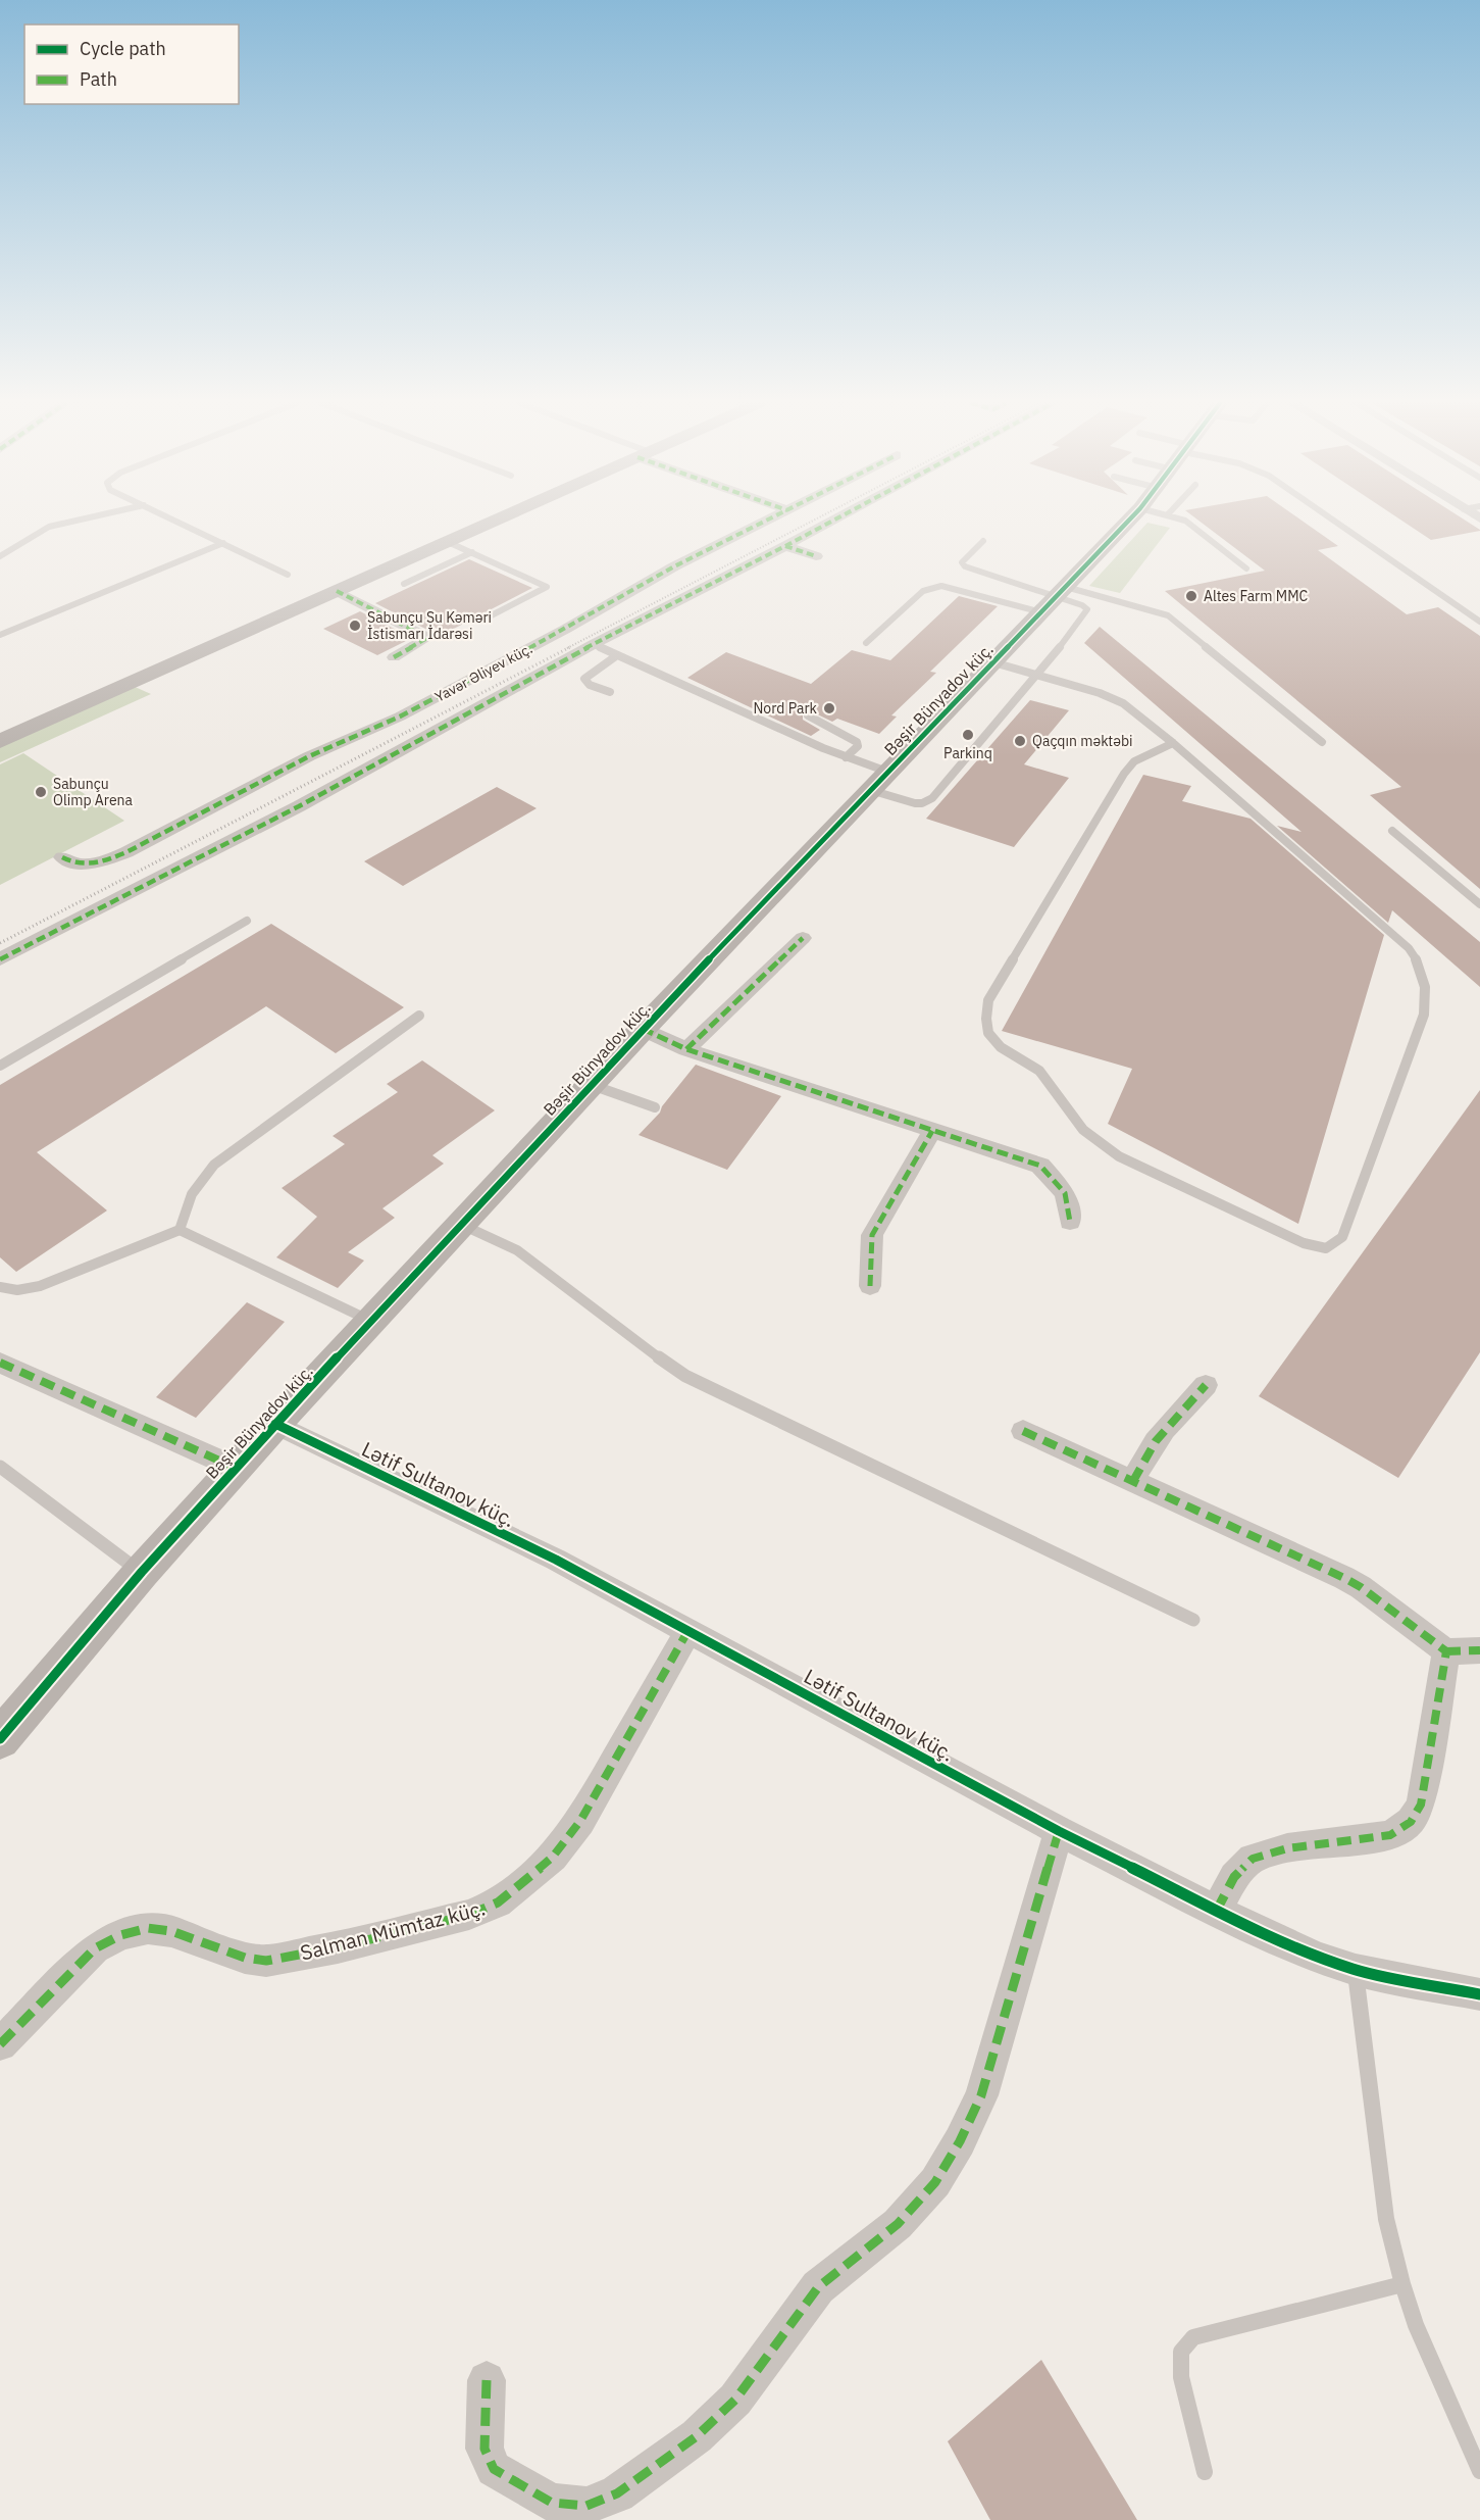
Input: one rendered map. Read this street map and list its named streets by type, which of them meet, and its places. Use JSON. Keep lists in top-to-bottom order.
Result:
{
  "streets": {
    "street": [
      "Yavər Əliyev küç.",
      "Bəşir Bünyadov küç.",
      "Lətif Sultanov küç.",
      "Salman Mümtaz küç."
    ]
  },
  "crossings": [
    ["Bəşir Bünyadov küç.", "Lətif Sultanov küç."],
    ["Lətif Sultanov küç.", "Salman Mümtaz küç."]
  ],
  "places": [
    "Altes Farm MMC",
    "Sabunçu Su Kəməri İstismarı İdarəsi",
    "Nord Park",
    "Parkinq",
    "Qaçqın məktəbi",
    "Sabunçu Olimp Arena"
  ],
  "legend": ["Cycle path", "Path"]
}
